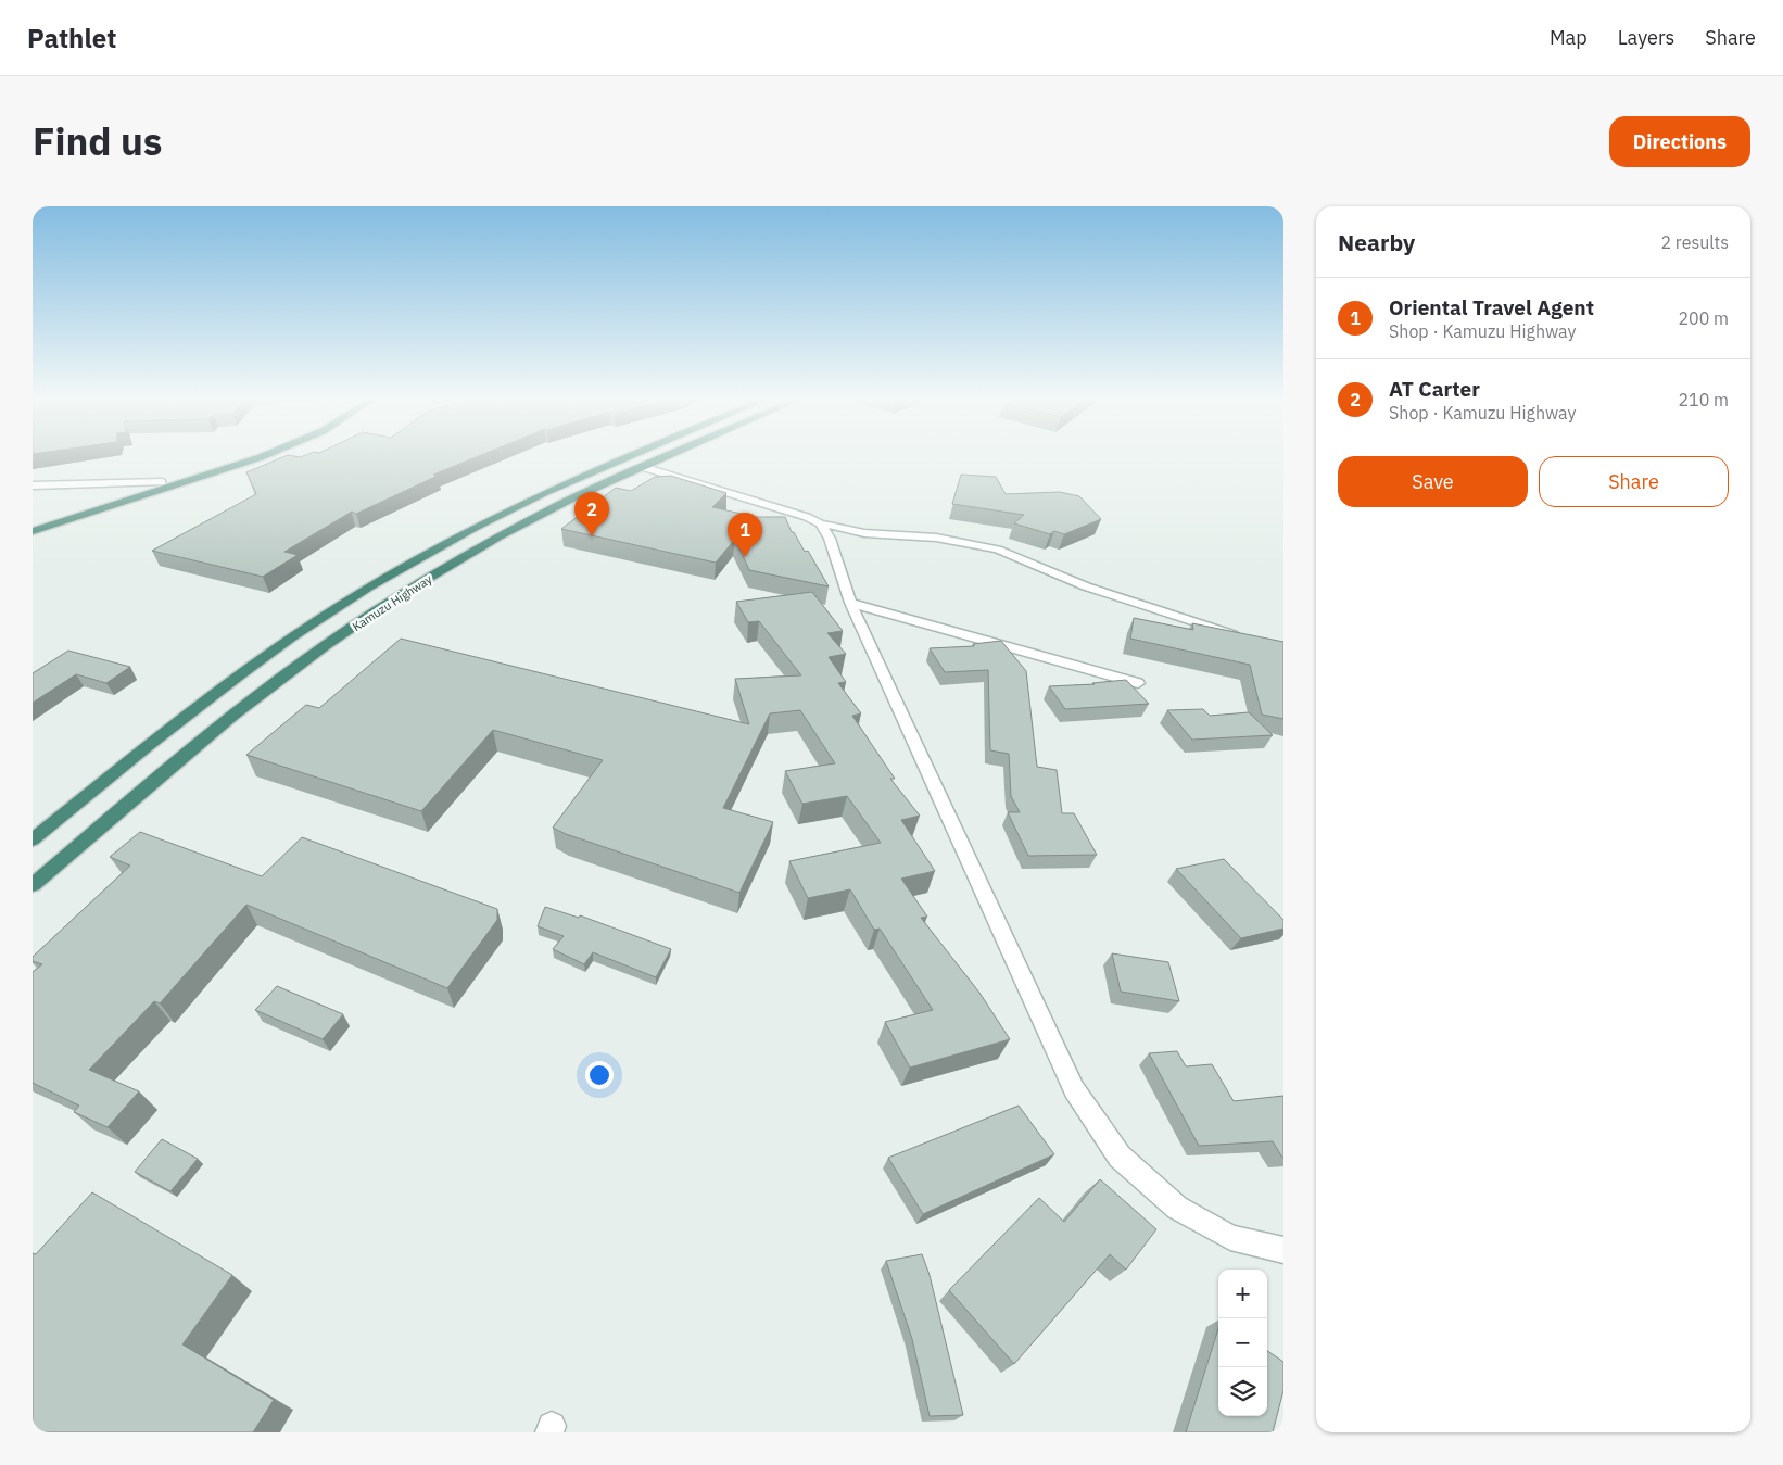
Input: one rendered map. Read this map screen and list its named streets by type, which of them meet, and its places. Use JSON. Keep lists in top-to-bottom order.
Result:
{
  "streets": {
    "highway": ["Kamuzu Highway"]
  },
  "page": {
    "header": "Pathlet",
    "nav": ["Map", "Layers", "Share"],
    "title": "Find us",
    "buttons": [
      "Directions",
      ["Save", "Share"]
    ],
    "heading": ["Nearby", "2 results"],
    "list": [
      {
        "mark": "1",
        "name": "Oriental Travel Agent",
        "note": "Shop · Kamuzu Highway",
        "value": "200 m"
      },
      {
        "mark": "2",
        "name": "AT Carter",
        "note": "Shop · Kamuzu Highway",
        "value": "210 m"
      }
    ],
    "pins": ["2", "1"],
    "map_buttons": ["+", "−"]
  }
}
